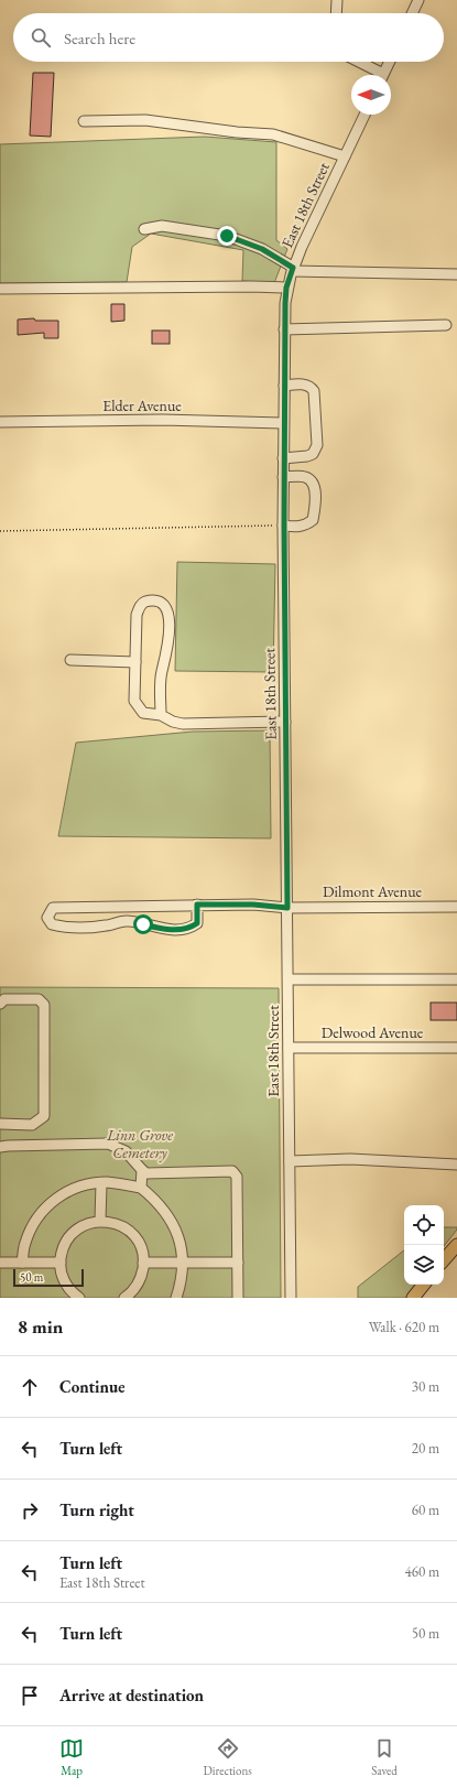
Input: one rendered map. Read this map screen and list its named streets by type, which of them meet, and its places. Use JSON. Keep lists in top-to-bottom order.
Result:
{
  "streets": {
    "street": [
      "East 18th Street",
      "Elder Avenue",
      "Dilmont Avenue",
      "Delwood Avenue"
    ]
  },
  "crossings": [
    ["East 18th Street", "Elder Avenue"],
    ["East 18th Street", "Dilmont Avenue"],
    ["East 18th Street", "Delwood Avenue"]
  ],
  "parks": ["Linn Grove Cemetery"],
  "scale_bar": "50 m",
  "north": "left",
  "page": {
    "search": "Search here",
    "scale": "50 m",
    "heading": ["8 min", "Walk · 620 m"],
    "list": [
      ["Continue", "30 m"],
      ["Turn left", "20 m"],
      ["Turn right", "60 m"],
      ["Turn left", "East 18th Street", "460 m"],
      ["Turn left", "50 m"],
      "Arrive at destination"
    ],
    "nav": ["Map", "Directions", "Saved"]
  }
}
